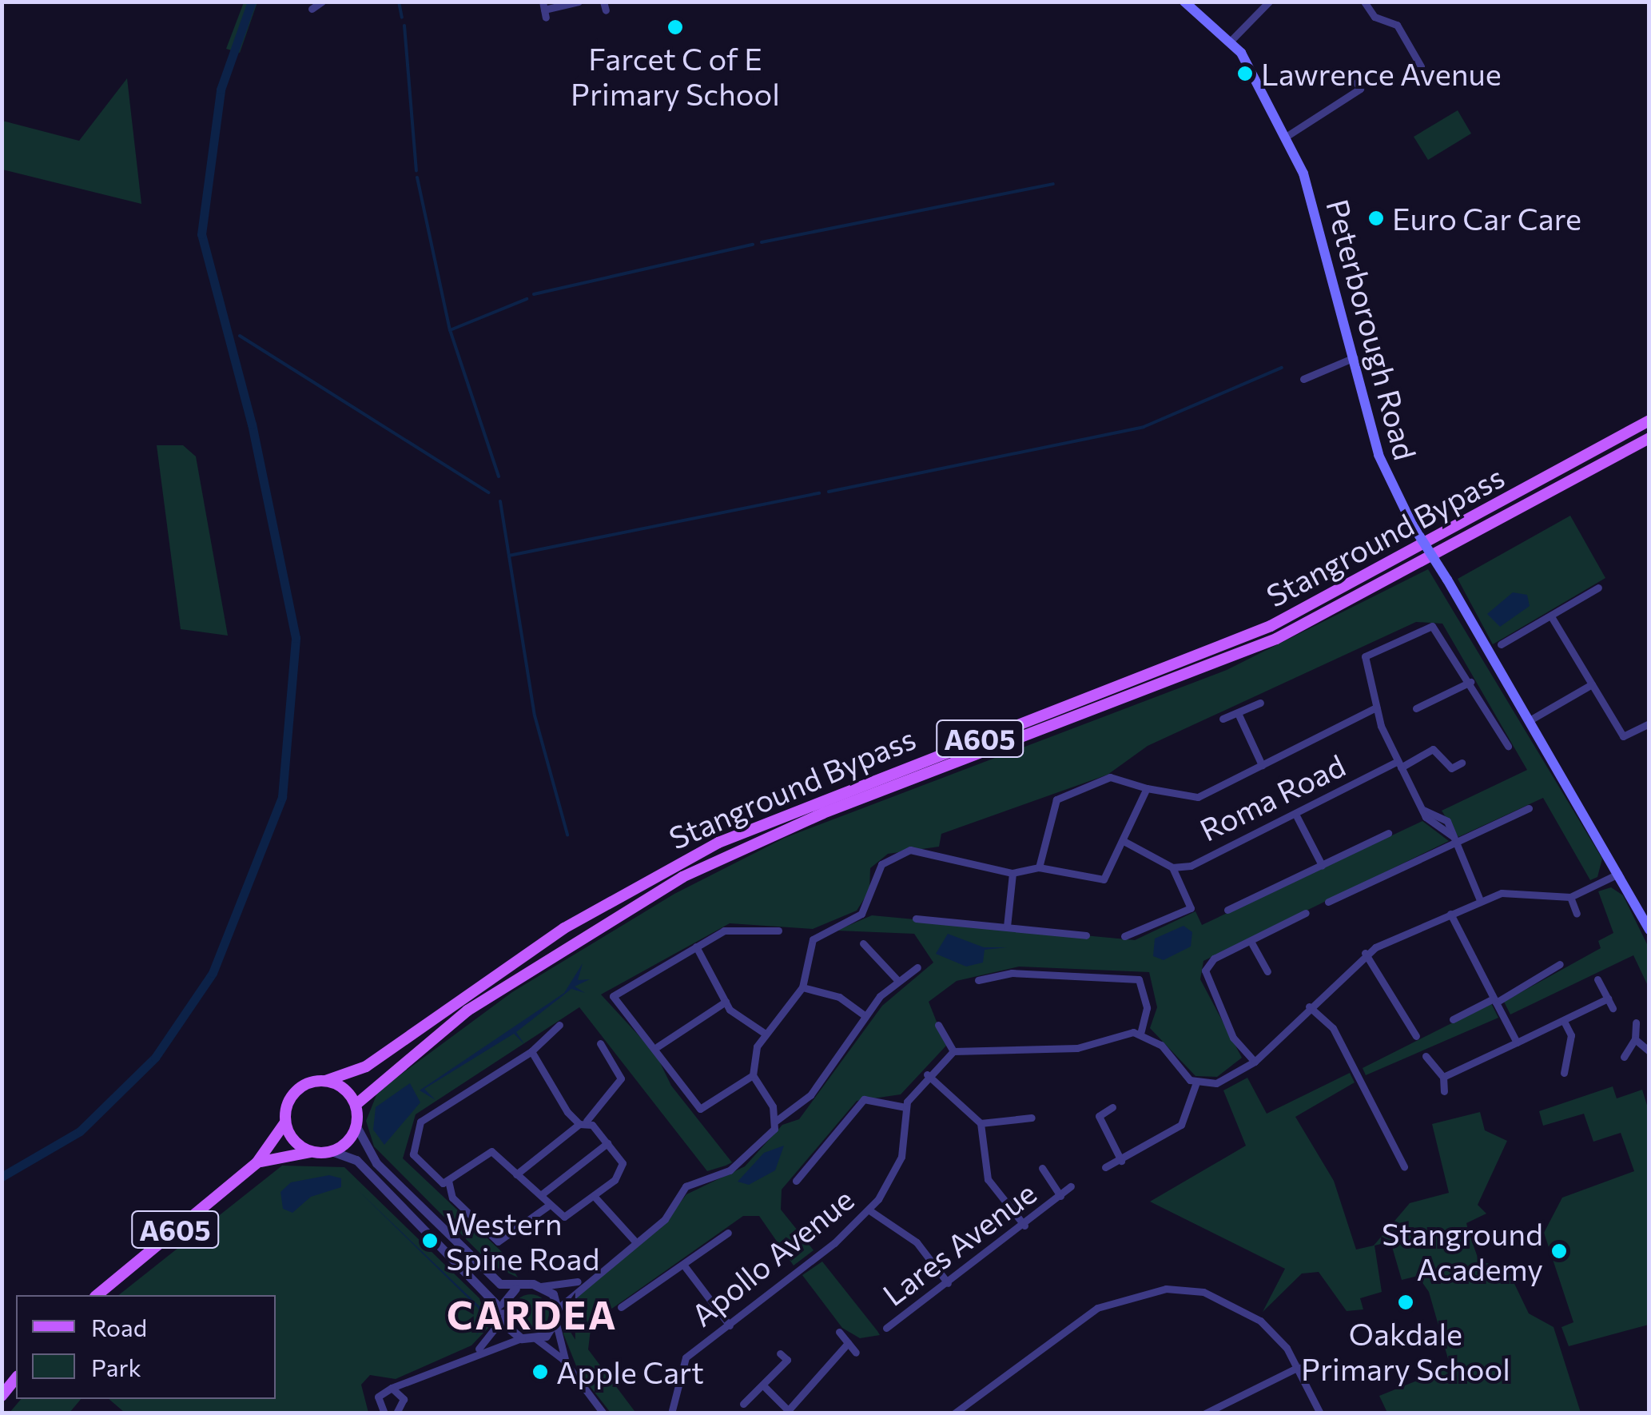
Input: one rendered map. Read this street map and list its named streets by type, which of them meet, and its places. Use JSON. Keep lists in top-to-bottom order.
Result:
{
  "streets": {
    "main road": ["Peterborough Road", "Stanground Bypass", "A605"],
    "street": ["Roma Road", "Lares Avenue", "Apollo Avenue"]
  },
  "crossings": [
    ["Stanground Bypass", "A605"]
  ],
  "districts": ["CARDEA"],
  "places": [
    "Farcet C of E Primary School",
    "Lawrence Avenue",
    "Euro Car Care",
    "Western Spine Road",
    "Stanground Academy",
    "Oakdale Primary School",
    "Apple Cart"
  ],
  "legend": ["Road", "Park"]
}
